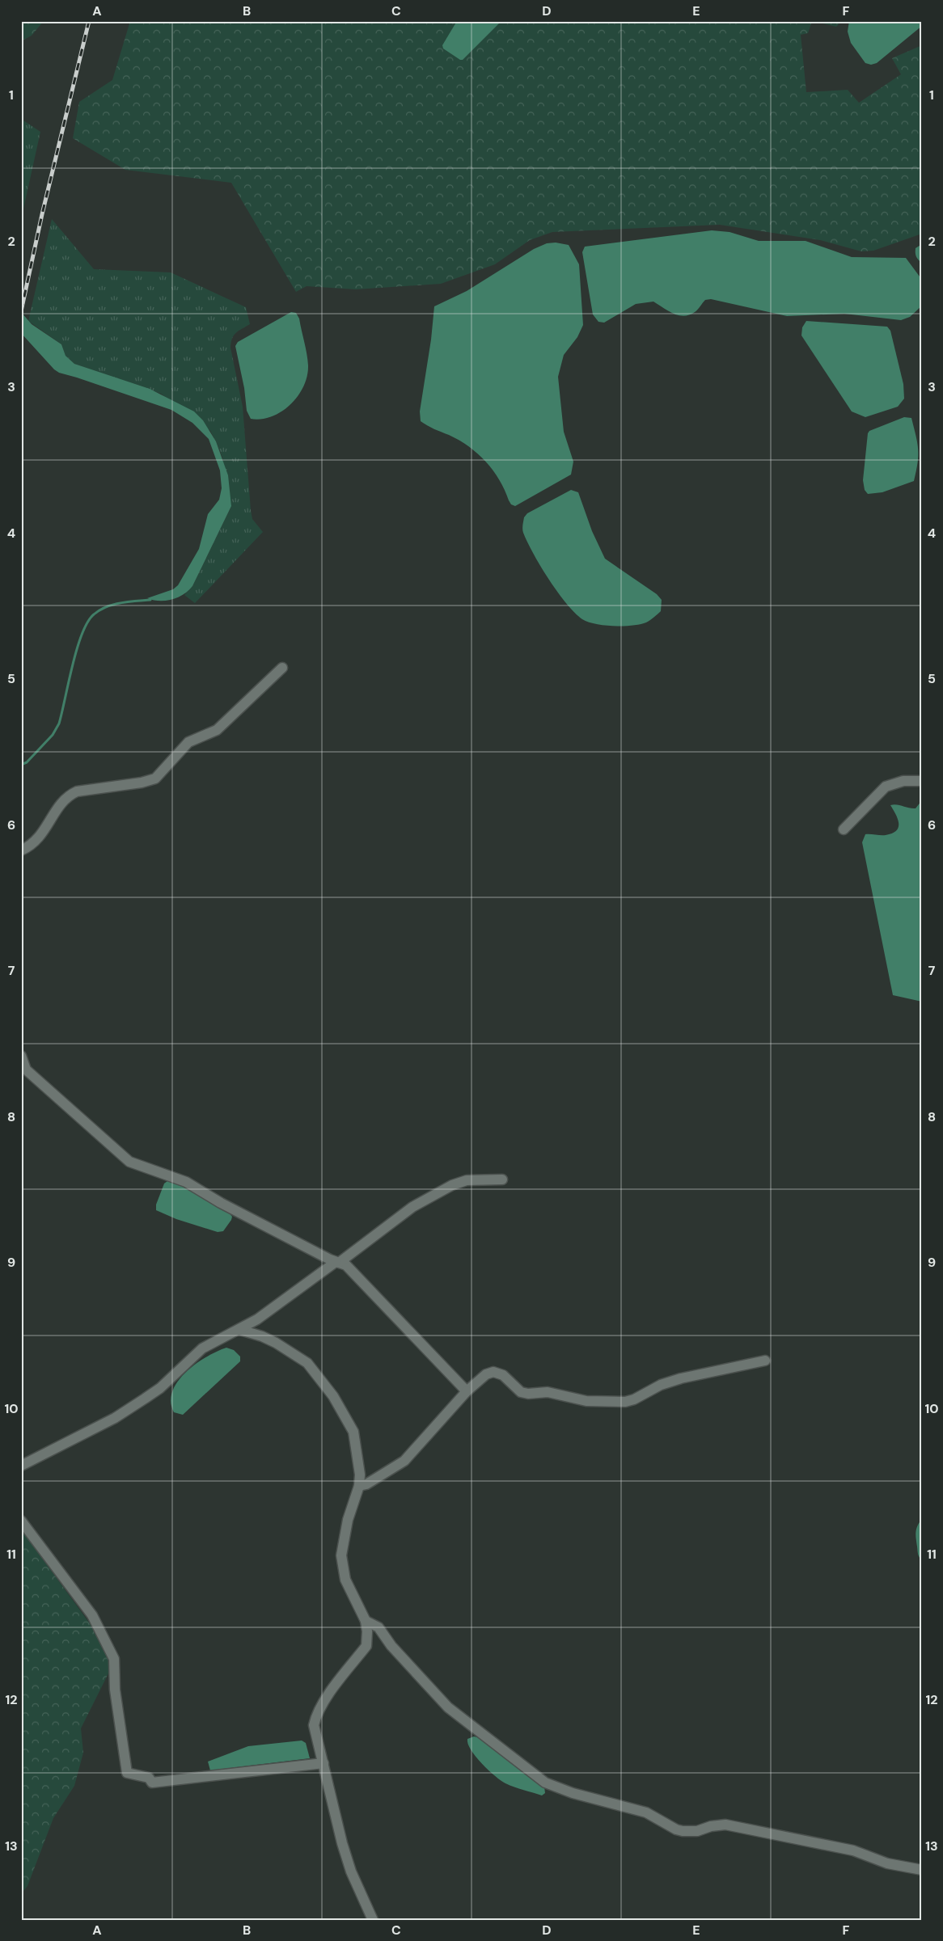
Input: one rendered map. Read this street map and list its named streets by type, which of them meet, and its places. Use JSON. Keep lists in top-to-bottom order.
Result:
{
  "grid": {
    "columns": [
      "A",
      "B",
      "C",
      "D",
      "E",
      "F"
    ],
    "rows": [
      "1",
      "2",
      "3",
      "4",
      "5",
      "6",
      "7",
      "8",
      "9",
      "10",
      "11",
      "12",
      "13"
    ]
  }
}
